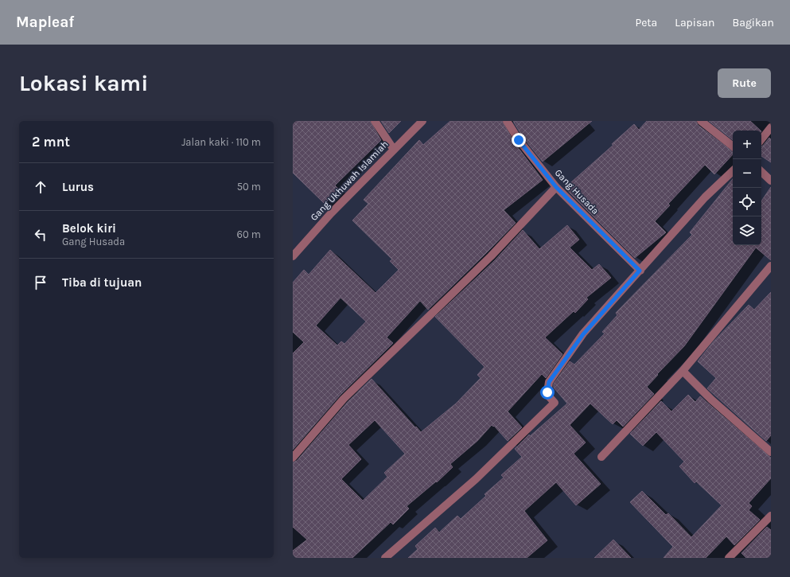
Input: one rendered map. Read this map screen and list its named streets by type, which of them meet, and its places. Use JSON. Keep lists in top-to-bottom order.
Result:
{
  "streets": {
    "street": ["Gang Ukhuwah Islamiah", "Gang Husada"]
  },
  "page": {
    "header": "Mapleaf",
    "nav": ["Peta", "Lapisan", "Bagikan"],
    "buttons": "Rute",
    "title": "Lokasi kami",
    "heading": ["2 mnt", "Jalan kaki · 110 m"],
    "map_buttons": ["+", "−"],
    "list": [
      ["Lurus", "50 m"],
      ["Belok kiri", "Gang Husada", "60 m"],
      "Tiba di tujuan"
    ]
  }
}
